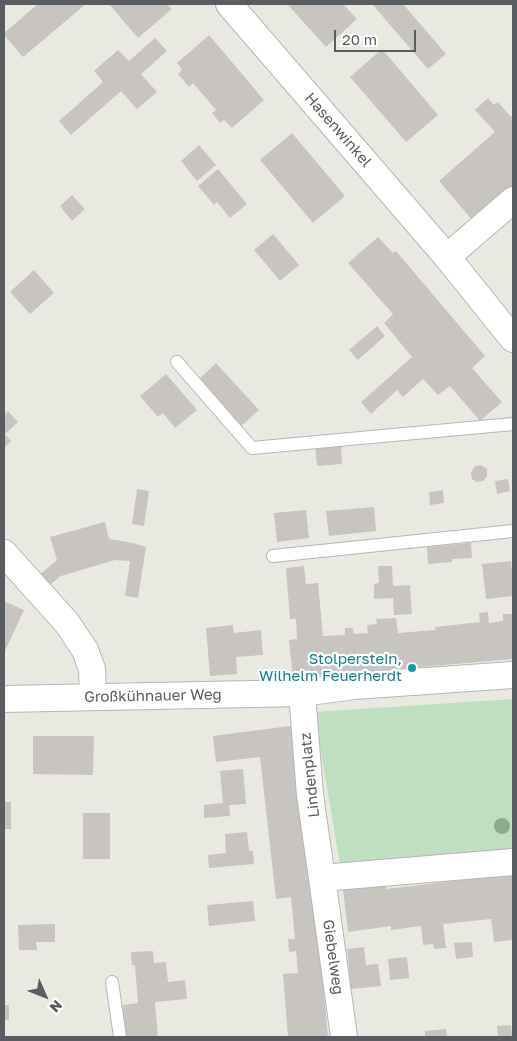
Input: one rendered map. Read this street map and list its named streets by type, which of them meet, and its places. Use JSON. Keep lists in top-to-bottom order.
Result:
{
  "streets": {
    "street": [
      "Hasenwinkel",
      "Großkühnauer Weg",
      "Lindenplatz",
      "Giebelweg"
    ]
  },
  "crossings": [
    ["Großkühnauer Weg", "Lindenplatz"],
    ["Lindenplatz", "Giebelweg"]
  ],
  "places": ["Stolperstein, Wilhelm Feuerherdt"],
  "scale_bar": "20 m",
  "north": "bottom right"
}
